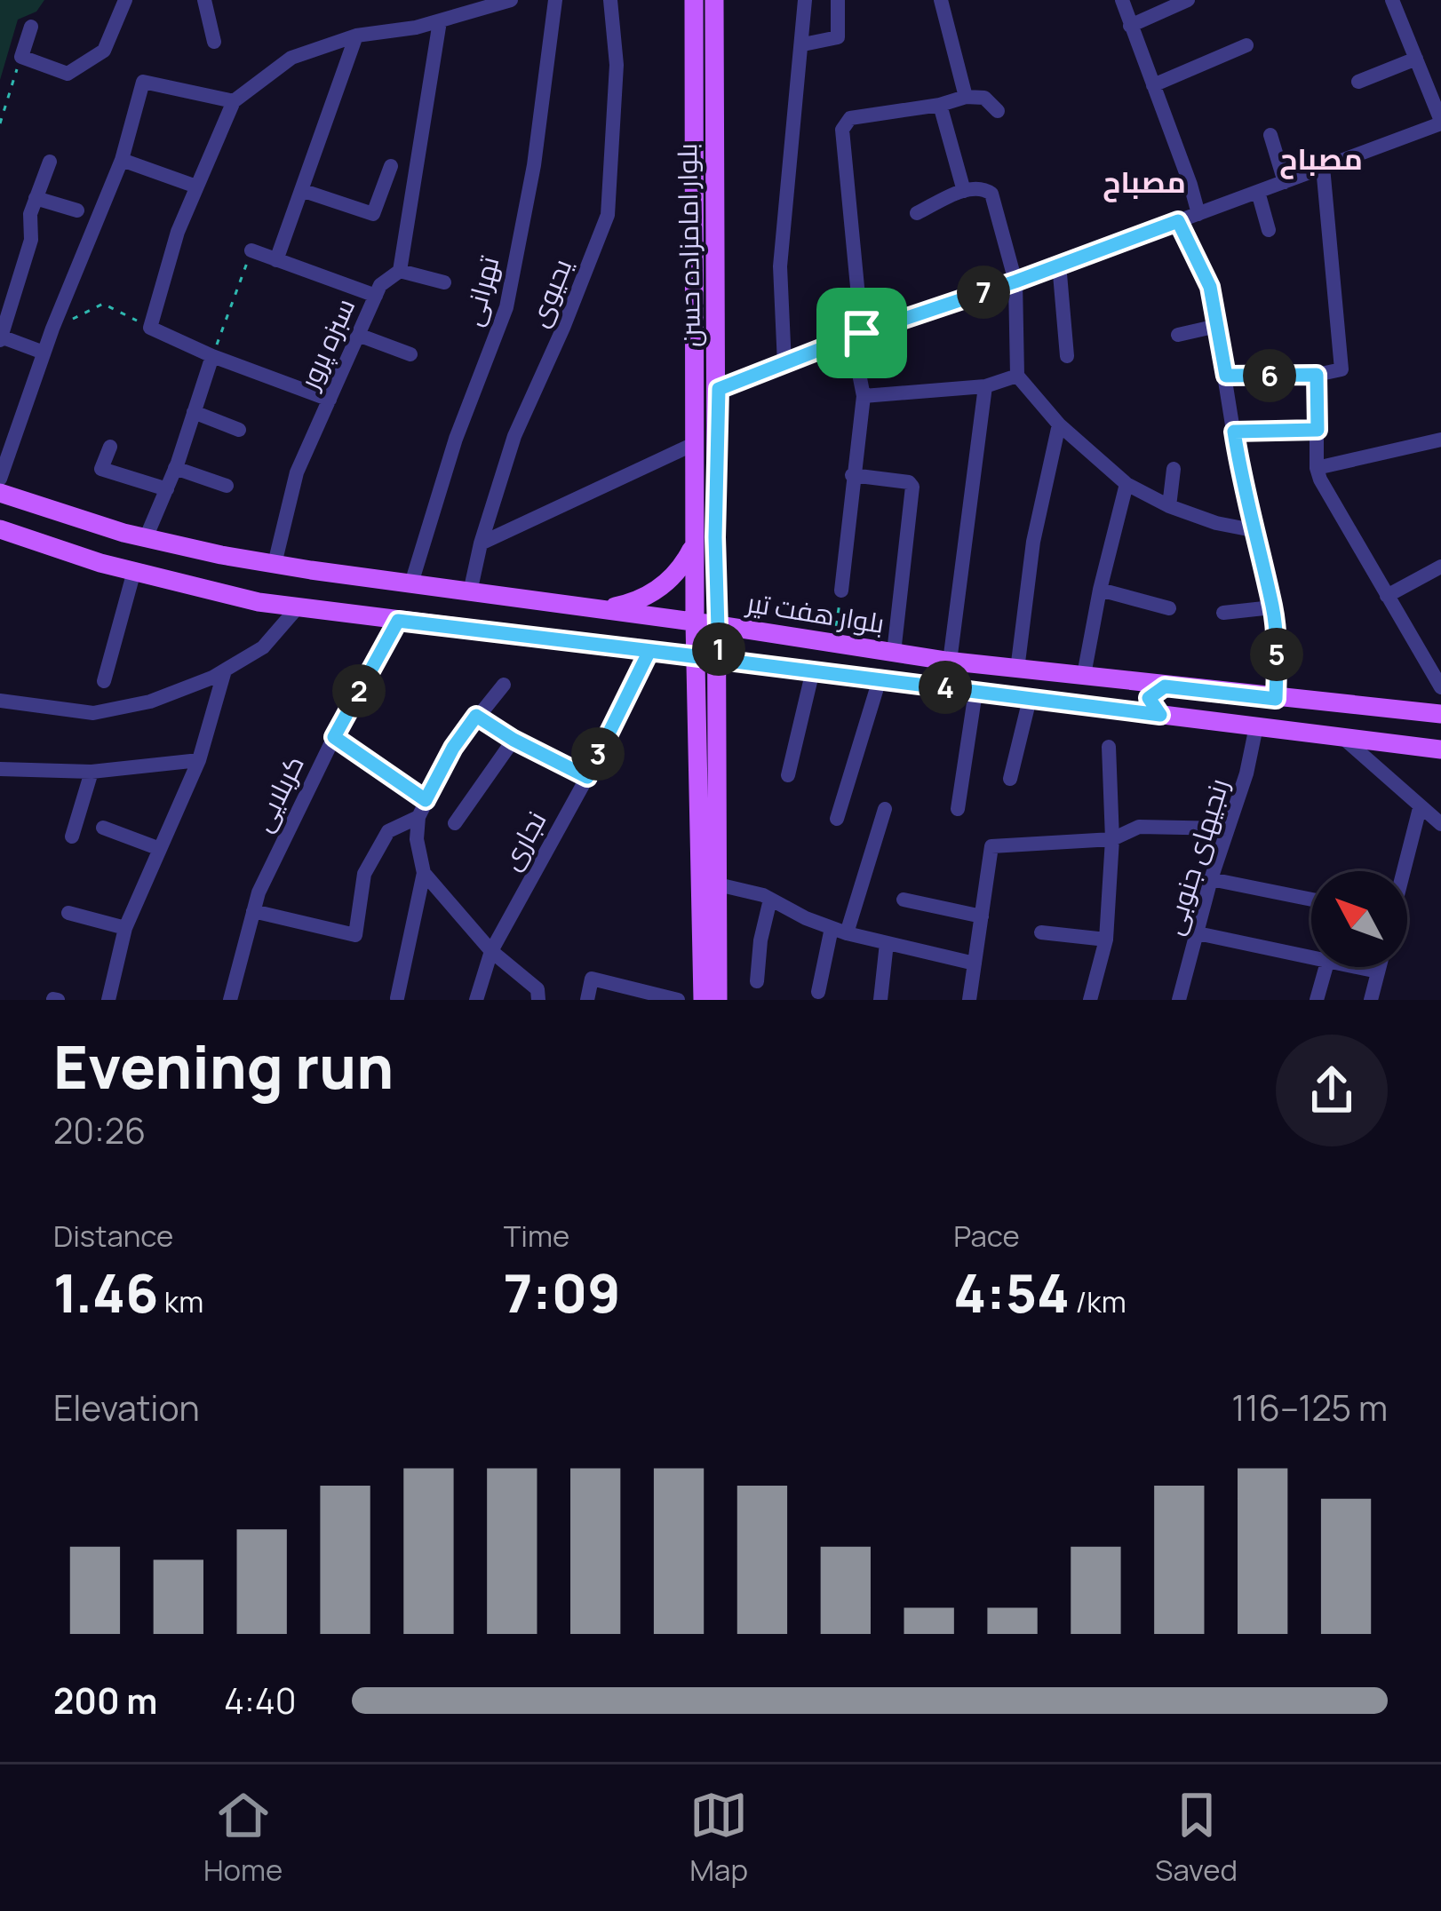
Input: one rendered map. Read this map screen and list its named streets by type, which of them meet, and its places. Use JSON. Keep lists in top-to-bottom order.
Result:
{
  "streets": {
    "main road": ["بلوار امامزاده حسن", "بلوار هفت تیر"],
    "street": [
      "تهرانی",
      "یحیوی",
      "سبزه پرور",
      "کربلایی",
      "نجاری",
      "رنجیهای جنوبی"
    ]
  },
  "crossings": [
    ["بلوار امامزاده حسن", "بلوار هفت تیر"],
    ["تهرانی", "بلوار هفت تیر"],
    ["یحیوی", "بلوار هفت تیر"],
    ["سبزه پرور", "بلوار هفت تیر"],
    ["بلوار هفت تیر", "کربلایی"],
    ["بلوار هفت تیر", "نجاری"],
    ["بلوار هفت تیر", "رنجیهای جنوبی"]
  ],
  "districts": ["مصباح", "مصباح"],
  "north": "top left",
  "page": {
    "pins": [
      "7",
      "6",
      "1",
      "5",
      "4",
      "2",
      "3"
    ],
    "heading": ["Evening run", "20:26"],
    "stats": [
      ["Distance", "1.46 km"],
      ["Time", "7:09"],
      ["Pace", "4:54 /km"]
    ],
    "chart": ["Elevation", "116–125 m"],
    "list": [
      {
        "name": "200 m",
        "note": "4:40"
      }
    ],
    "tabs": ["Home", "Map", "Saved"]
  }
}
